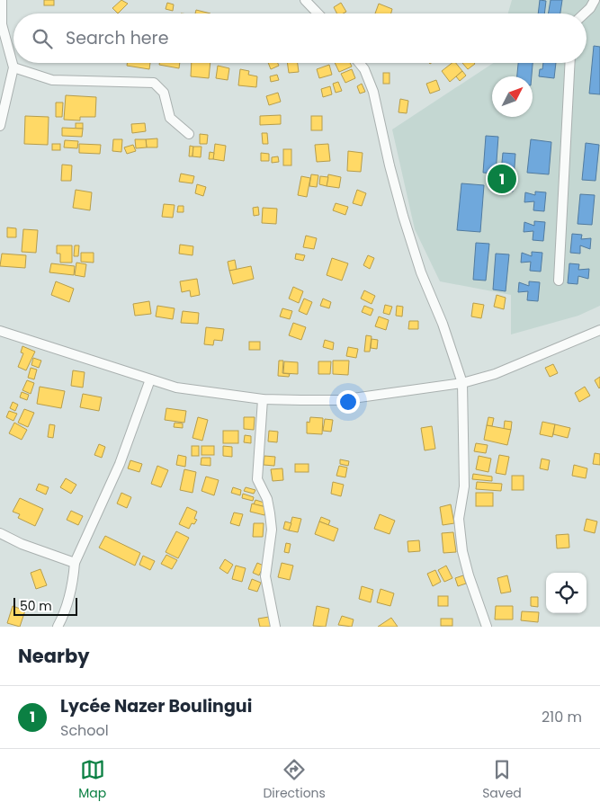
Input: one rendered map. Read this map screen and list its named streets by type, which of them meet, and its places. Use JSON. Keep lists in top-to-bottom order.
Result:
{
  "scale_bar": "50 m",
  "north": "top right",
  "page": {
    "search": "Search here",
    "pins": "1",
    "scale": "50 m",
    "heading": "Nearby",
    "list": [
      {
        "mark": "1",
        "name": "Lycée Nazer Boulingui",
        "note": "School",
        "value": "210 m"
      }
    ],
    "nav": ["Map", "Directions", "Saved"]
  }
}
